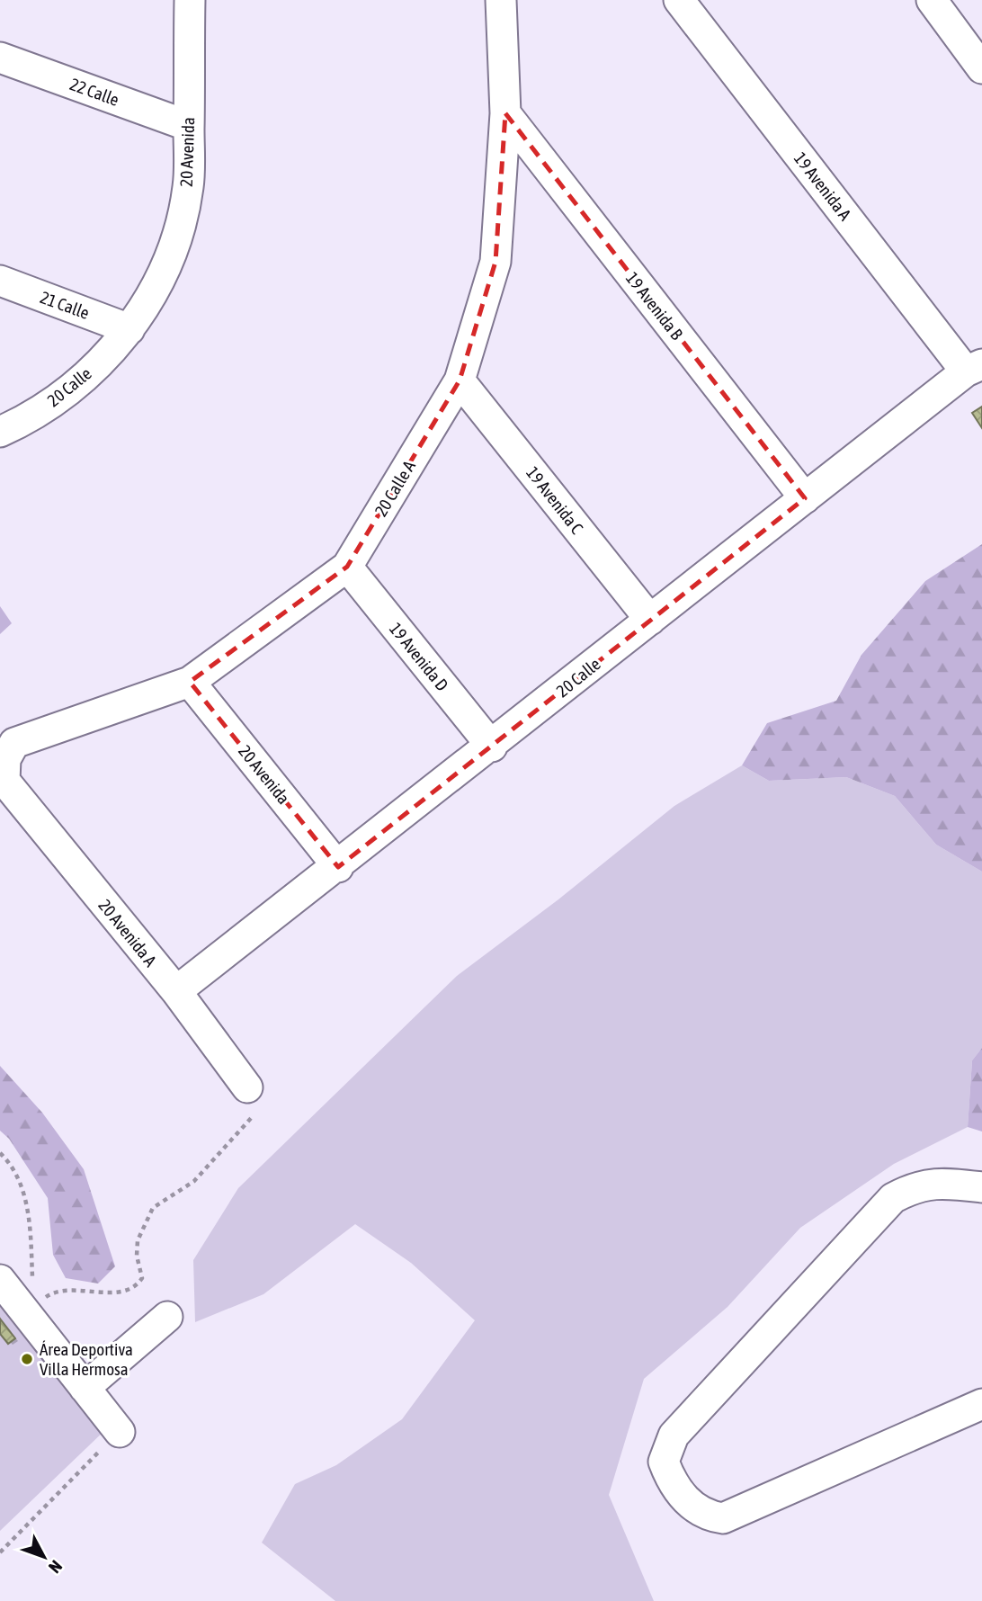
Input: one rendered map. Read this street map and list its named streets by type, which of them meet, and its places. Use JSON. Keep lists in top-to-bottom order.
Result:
{
  "streets": {
    "street": [
      "22 Calle",
      "20 Avenida",
      "19 Avenida A",
      "21 Calle",
      "19 Avenida B",
      "20 Calle",
      "20 Calle A",
      "19 Avenida C",
      "19 Avenida D",
      "20 Avenida A"
    ]
  },
  "crossings": [
    ["22 Calle", "20 Avenida"],
    ["20 Avenida", "21 Calle"],
    ["20 Avenida", "20 Calle"],
    ["20 Avenida", "20 Calle A"],
    ["19 Avenida A", "20 Calle"],
    ["21 Calle", "20 Calle"],
    ["19 Avenida B", "20 Calle"],
    ["19 Avenida B", "20 Calle A"],
    ["20 Calle", "19 Avenida C"],
    ["20 Calle", "19 Avenida D"],
    ["20 Calle", "20 Avenida A"],
    ["20 Calle A", "19 Avenida C"],
    ["20 Calle A", "19 Avenida D"],
    ["20 Calle A", "20 Avenida A"]
  ],
  "places": ["Área Deportiva Villa Hermosa"],
  "north": "bottom right"
}
